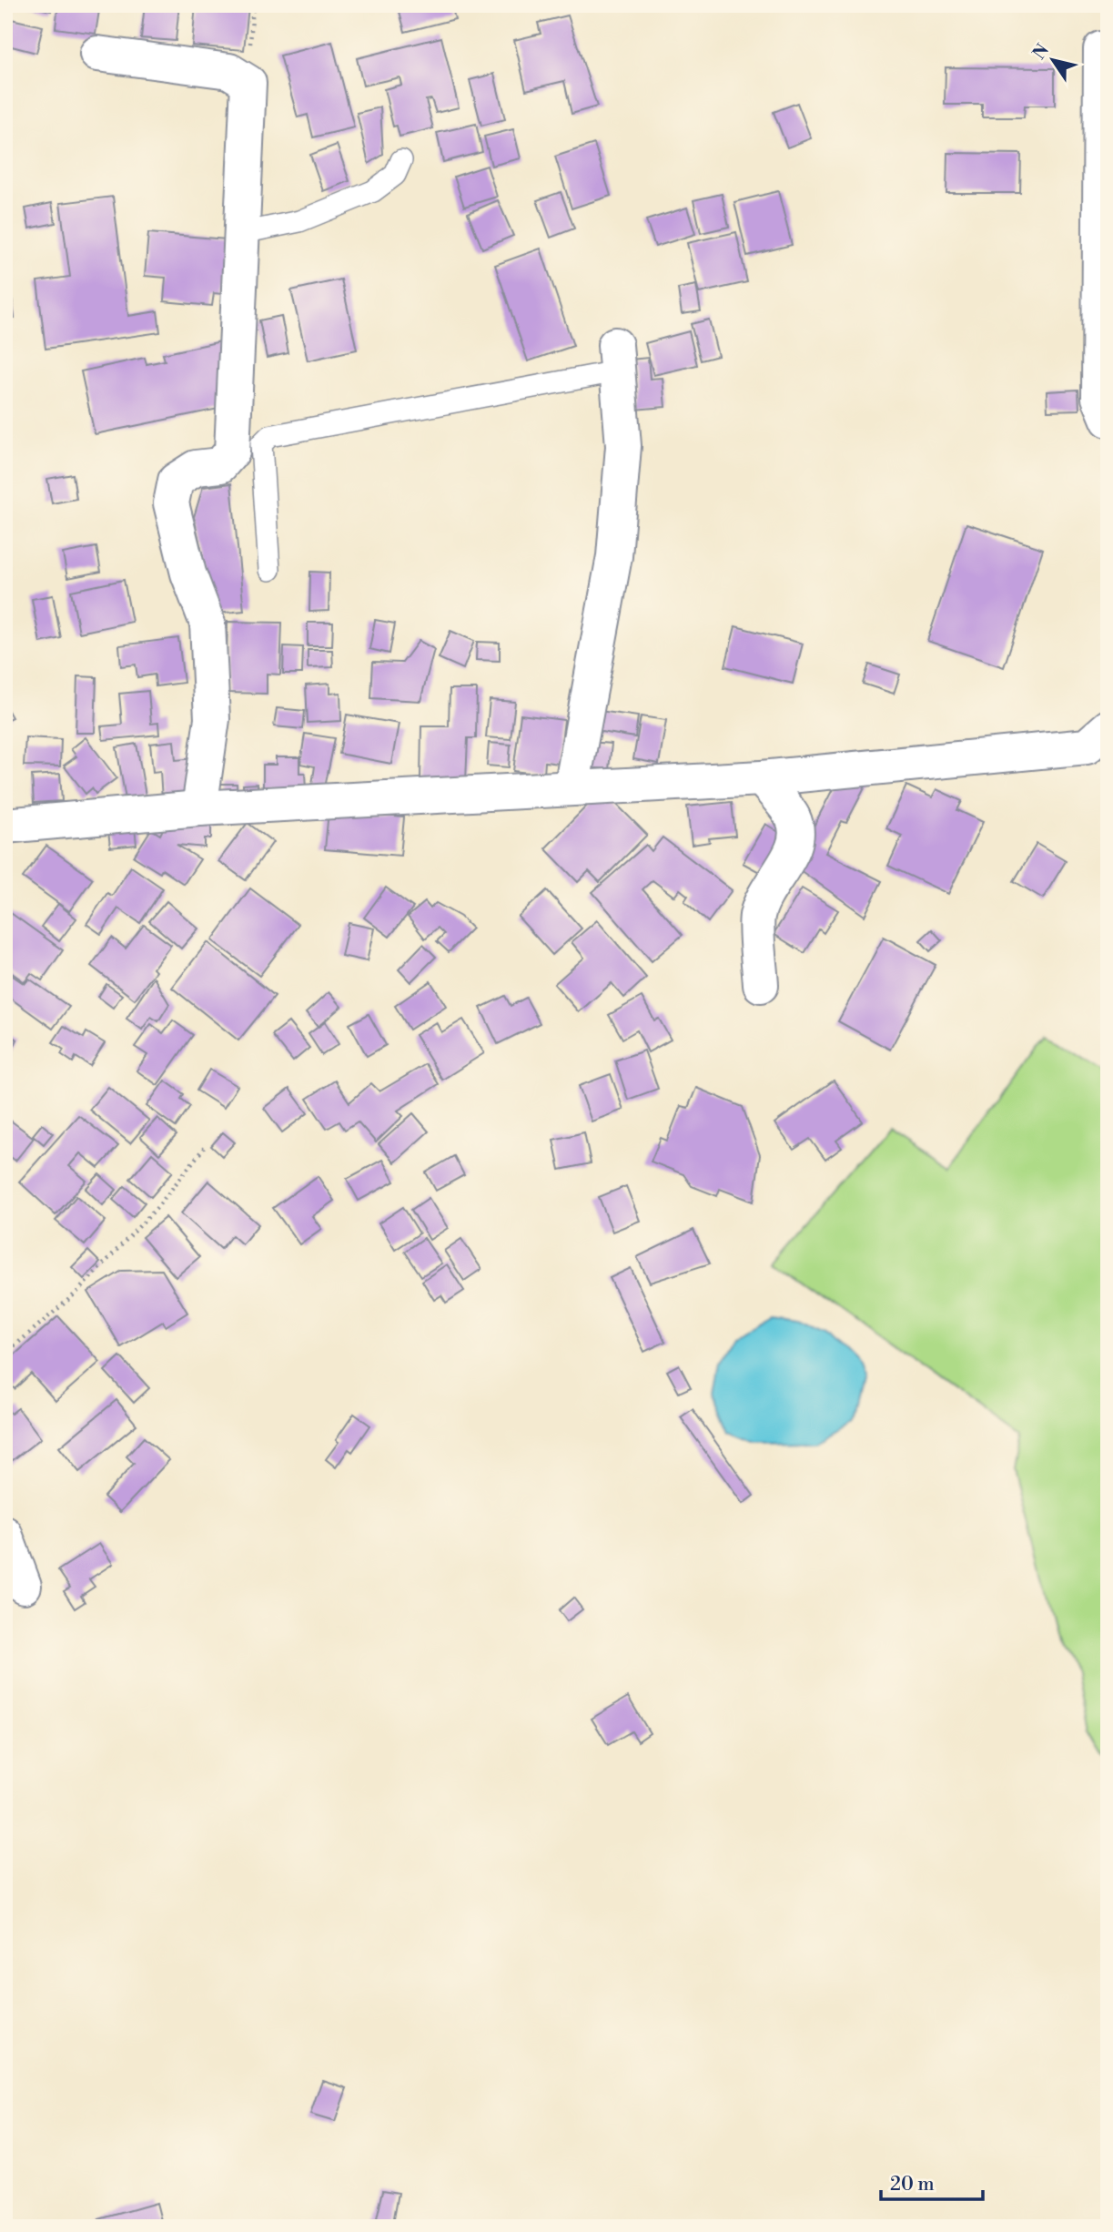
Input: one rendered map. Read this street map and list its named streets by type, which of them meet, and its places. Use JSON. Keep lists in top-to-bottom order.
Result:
{
  "scale_bar": "20 m",
  "north": "top left"
}
